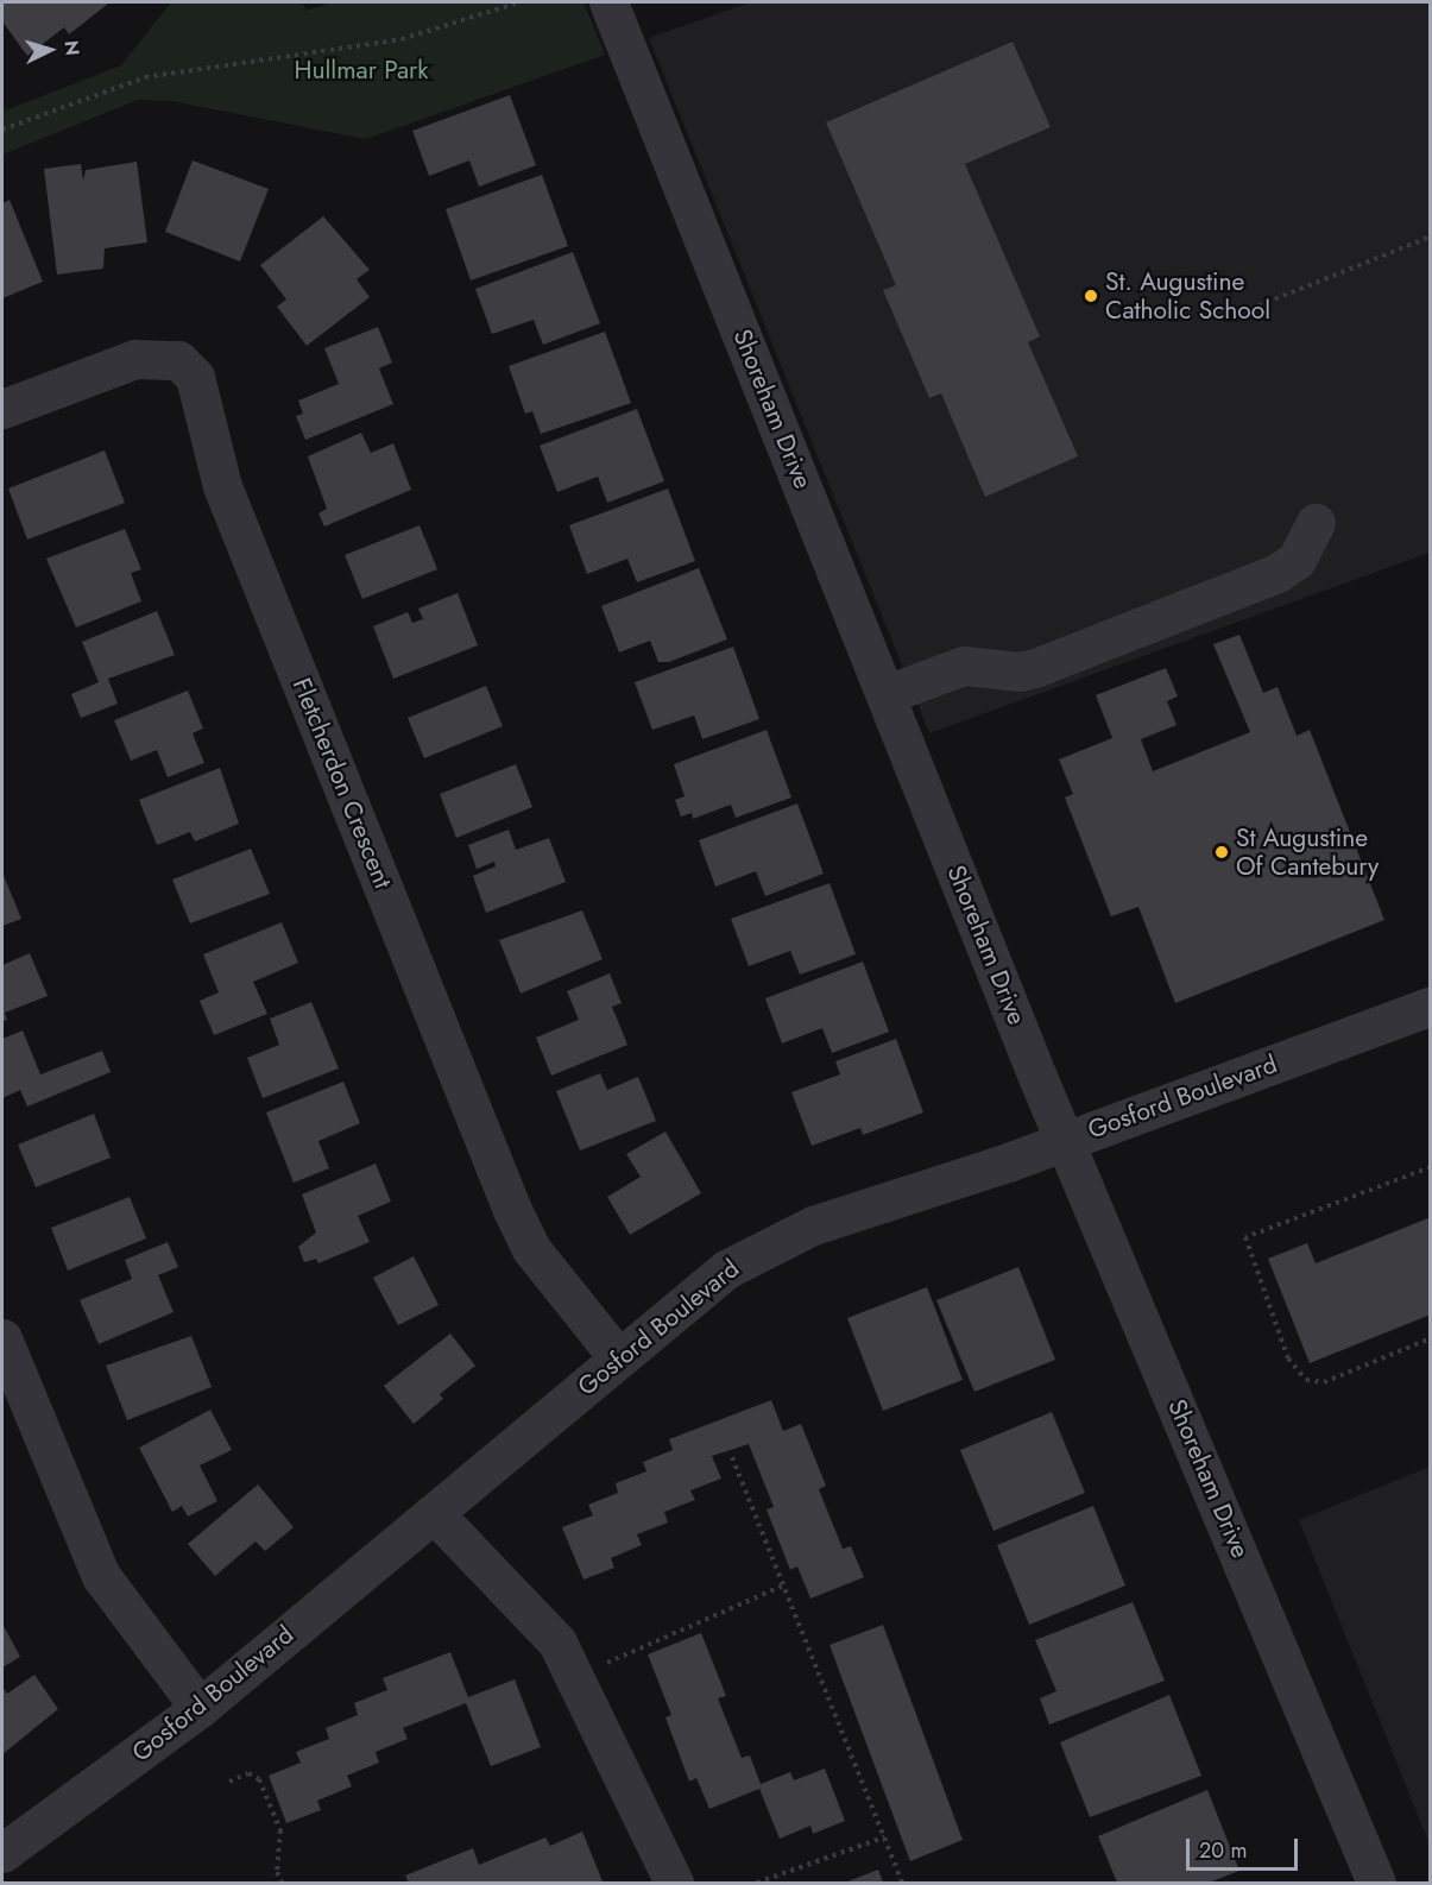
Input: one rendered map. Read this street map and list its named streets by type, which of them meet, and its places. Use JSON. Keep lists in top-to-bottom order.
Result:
{
  "streets": {
    "street": ["Shoreham Drive", "Fletcherdon Crescent", "Gosford Boulevard"]
  },
  "crossings": [
    ["Shoreham Drive", "Gosford Boulevard"],
    ["Fletcherdon Crescent", "Gosford Boulevard"]
  ],
  "parks": ["Hullmar Park"],
  "places": ["St. Augustine Catholic School", "St Augustine Of Cantebury"],
  "scale_bar": "20 m",
  "north": "right"
}
